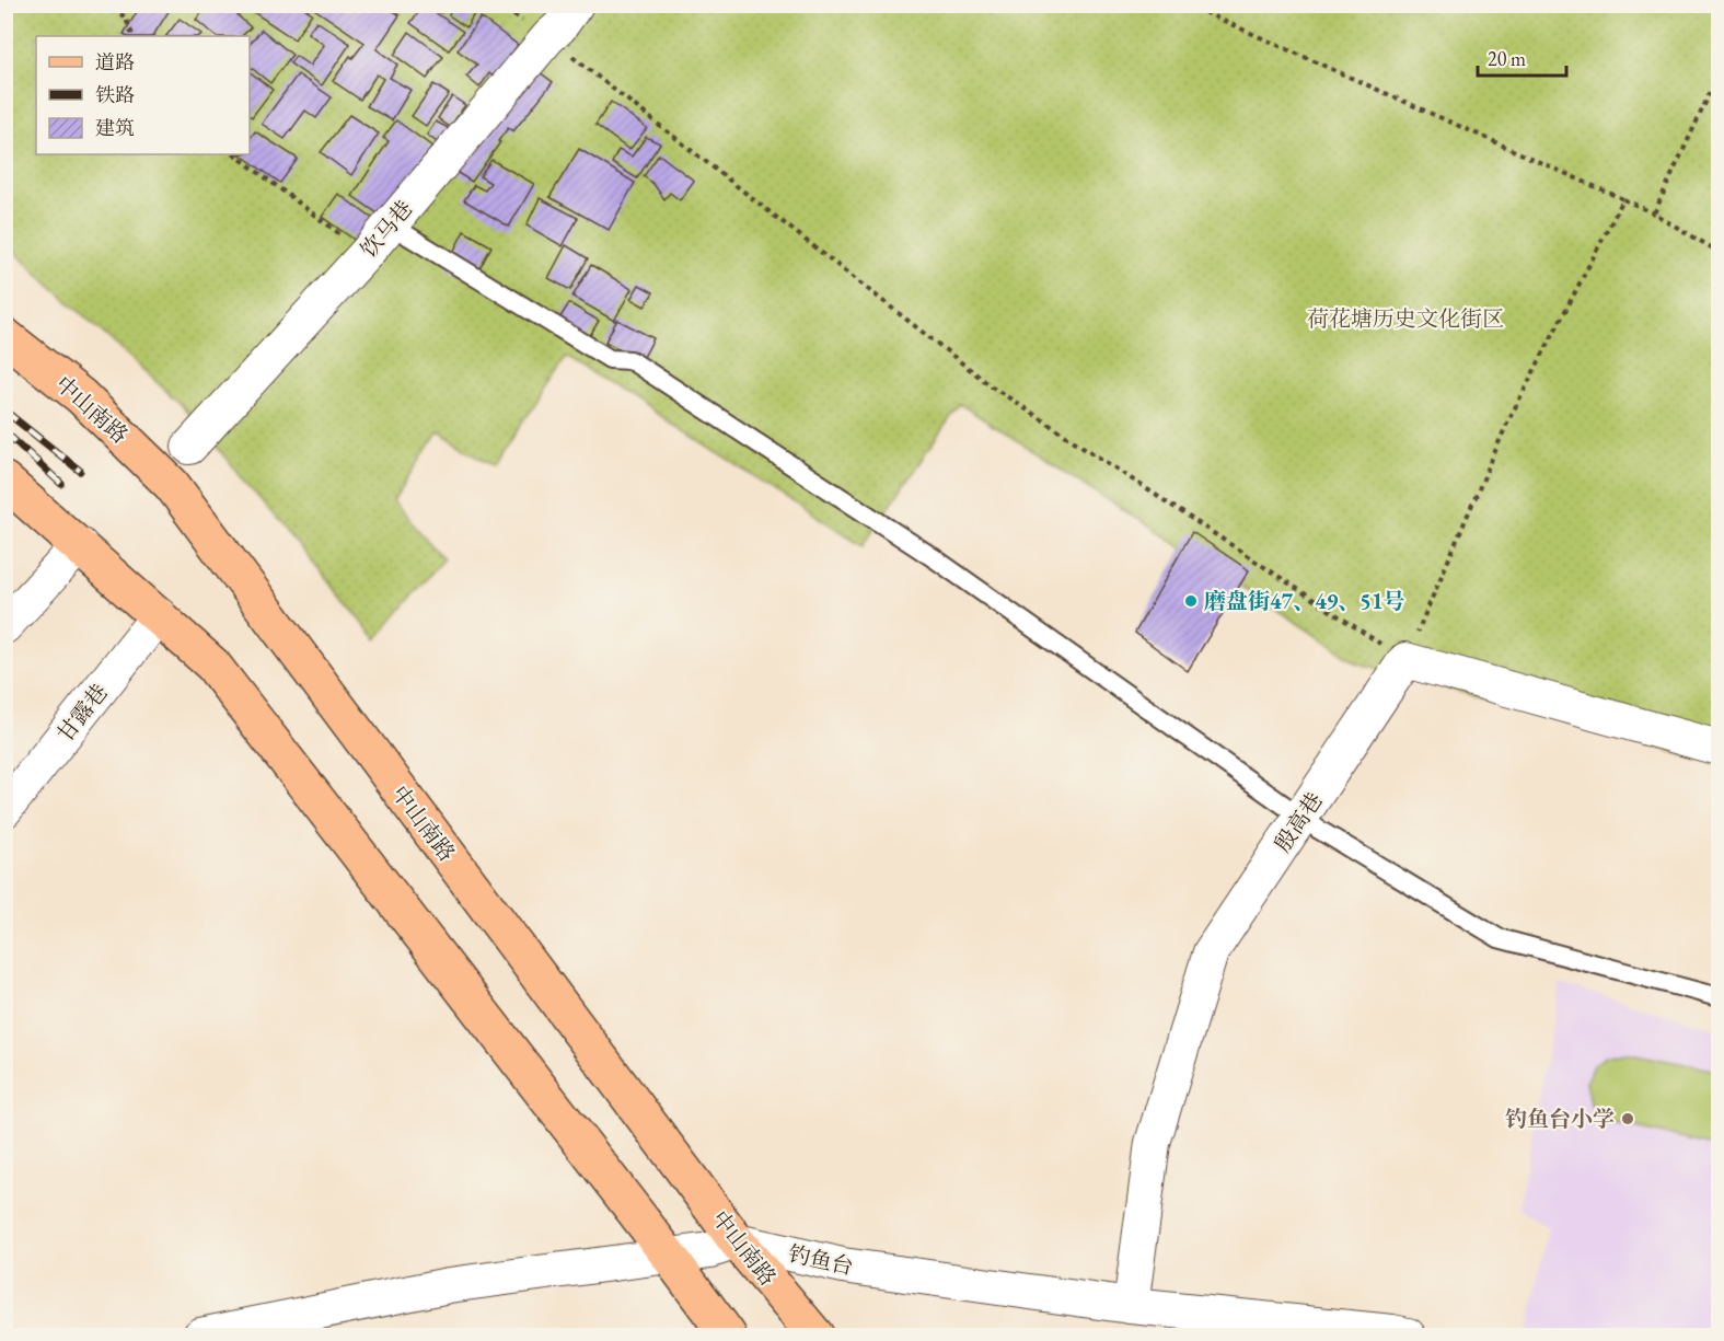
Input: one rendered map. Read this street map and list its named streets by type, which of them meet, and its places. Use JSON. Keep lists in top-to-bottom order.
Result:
{
  "streets": {
    "main road": ["中山南路"],
    "street": [
      "饮马巷",
      "甘露巷",
      "殷高巷",
      "钓鱼台"
    ]
  },
  "crossings": [
    ["中山南路", "钓鱼台"],
    ["殷高巷", "钓鱼台"]
  ],
  "parks": ["荷花塘历史文化街区"],
  "places": ["磨盘街47、49、51号", "钓鱼台小学"],
  "legend": ["道路", "铁路", "建筑"],
  "scale_bar": "20 m"
}
